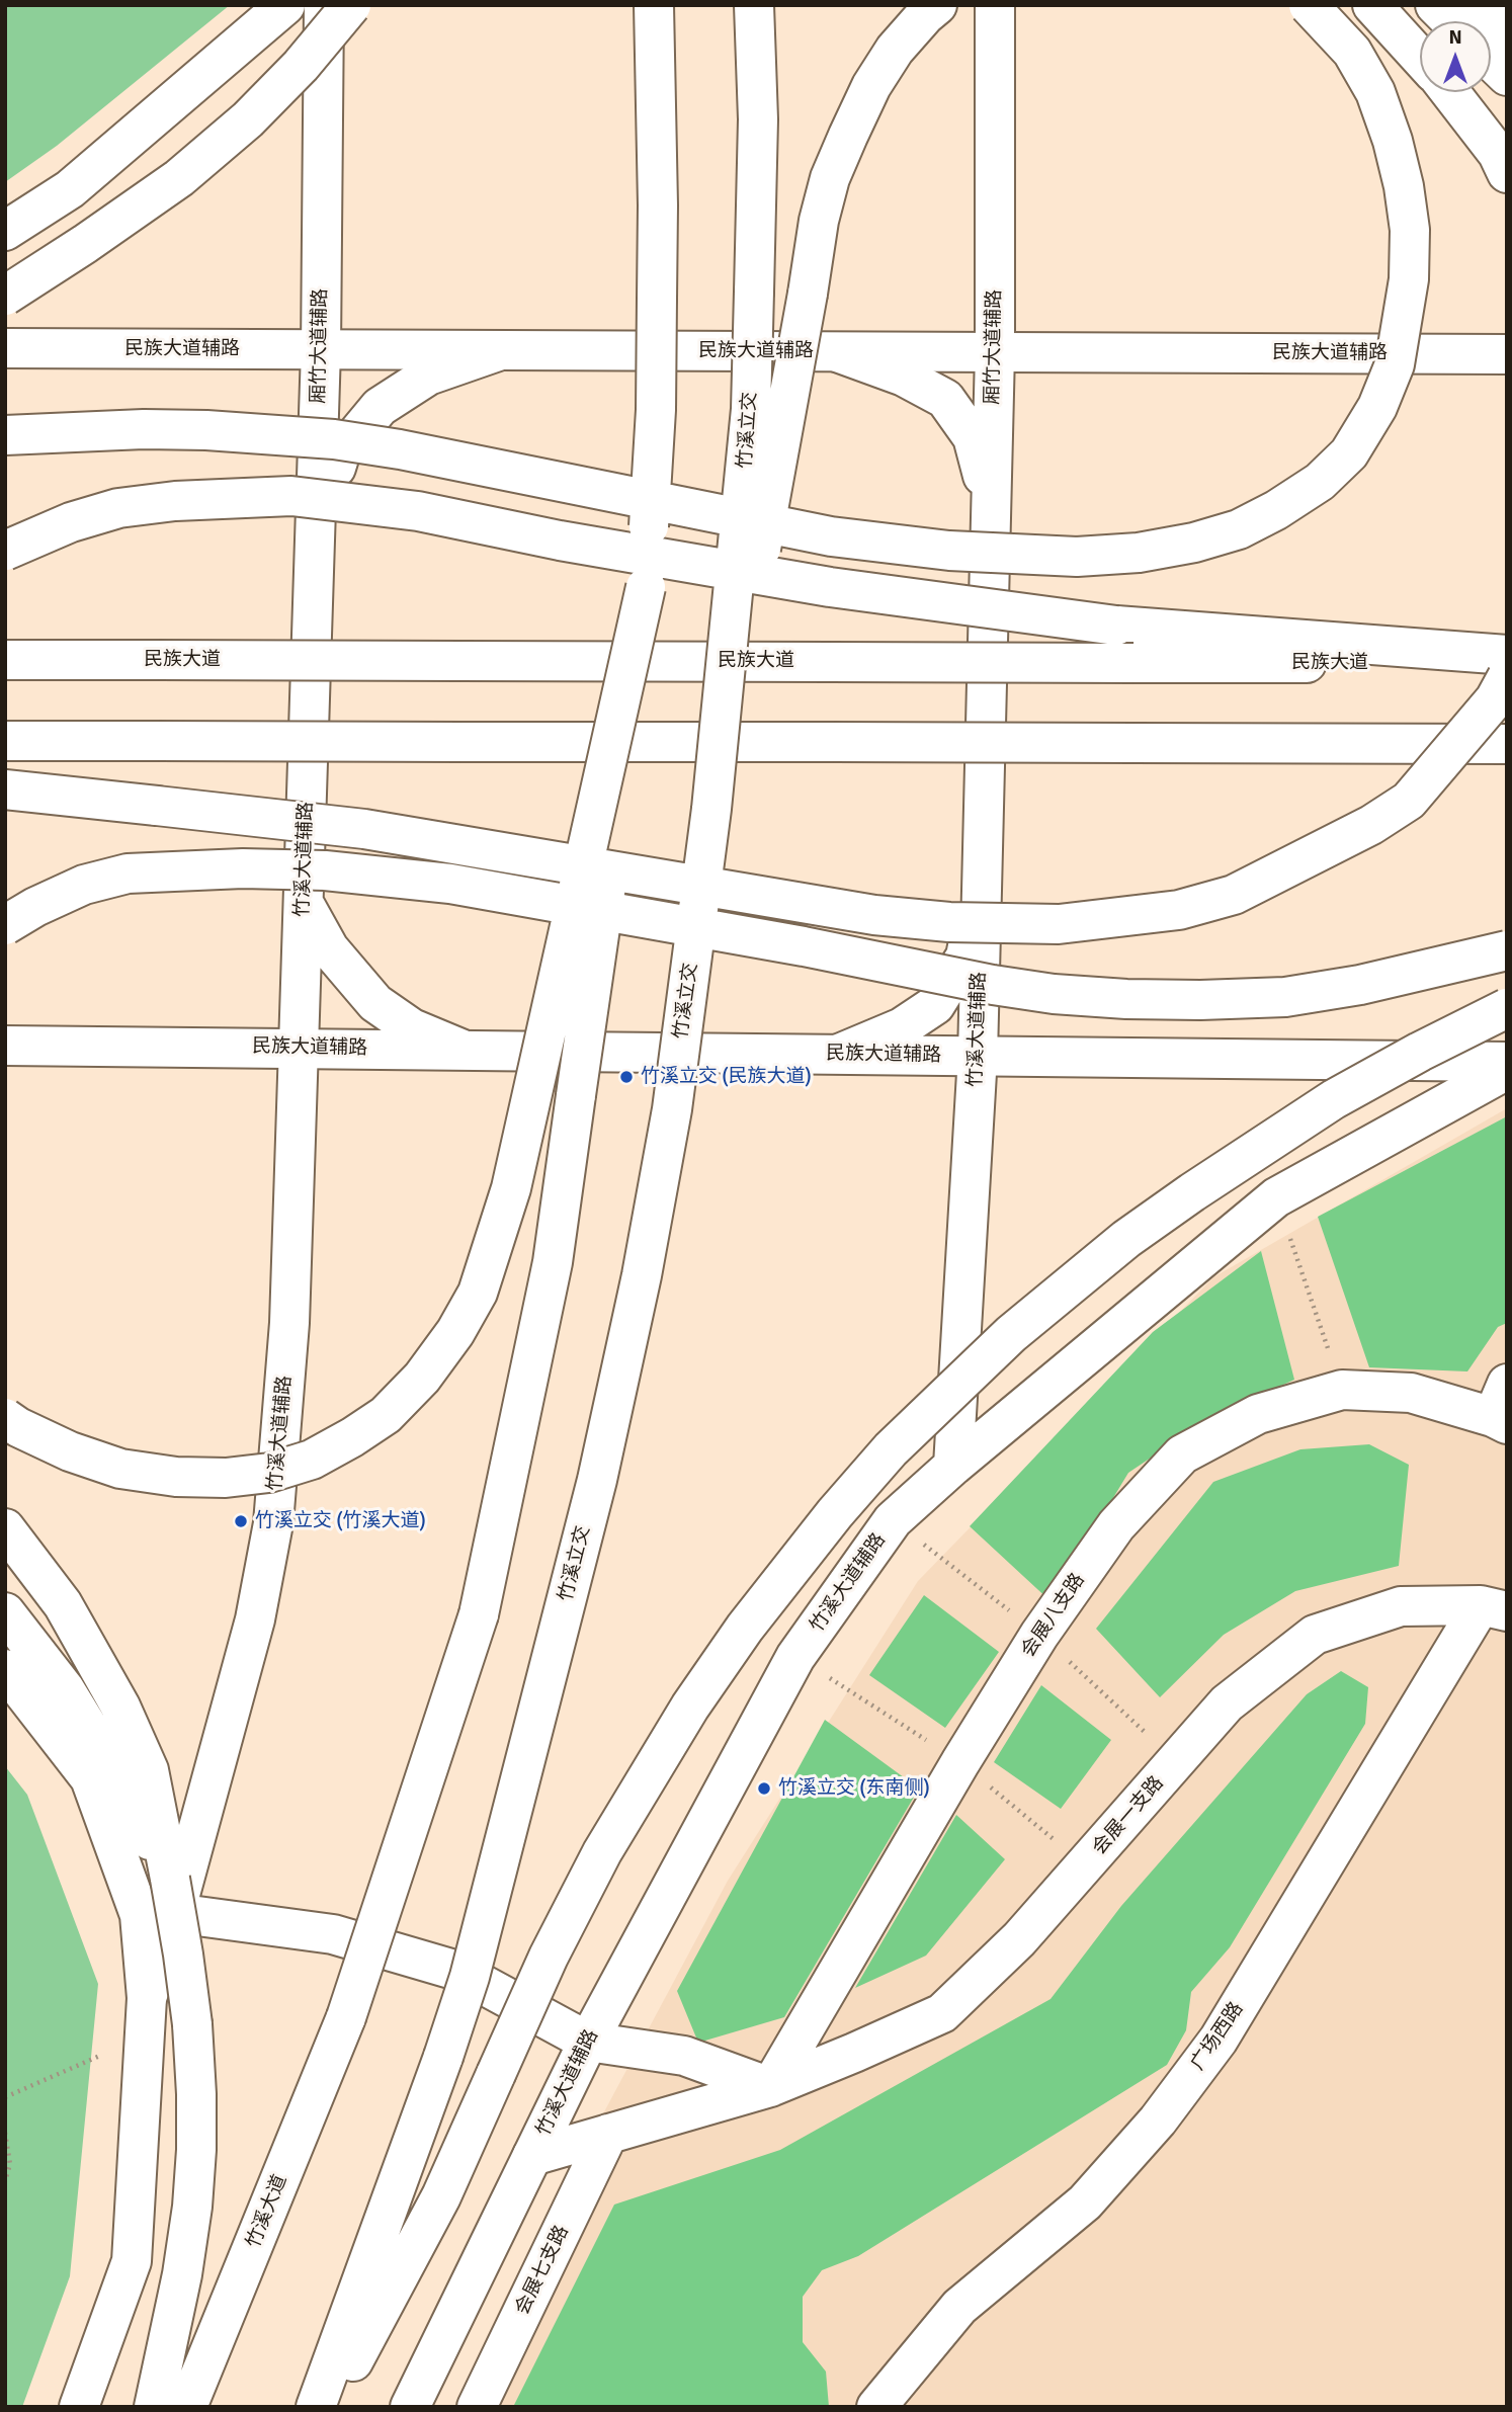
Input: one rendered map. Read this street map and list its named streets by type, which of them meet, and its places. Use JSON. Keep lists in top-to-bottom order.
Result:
{
  "streets": {
    "main road": [
      "厢竹大道辅路",
      "民族大道辅路",
      "竹溪立交",
      "民族大道",
      "竹溪大道辅路",
      "会展八支路",
      "会展一支路",
      "广场西路",
      "竹溪大道",
      "会展七支路"
    ]
  },
  "crossings": [
    ["厢竹大道辅路", "民族大道辅路"],
    ["厢竹大道辅路", "竹溪大道辅路"],
    ["民族大道辅路", "竹溪大道辅路"],
    ["竹溪大道辅路", "会展一支路"],
    ["会展八支路", "会展一支路"],
    ["会展一支路", "广场西路"],
    ["会展一支路", "会展七支路"]
  ],
  "places": ["竹溪立交 (民族大道)", "竹溪立交 (竹溪大道)", "竹溪立交 (东南侧)"],
  "north": "top"
}
